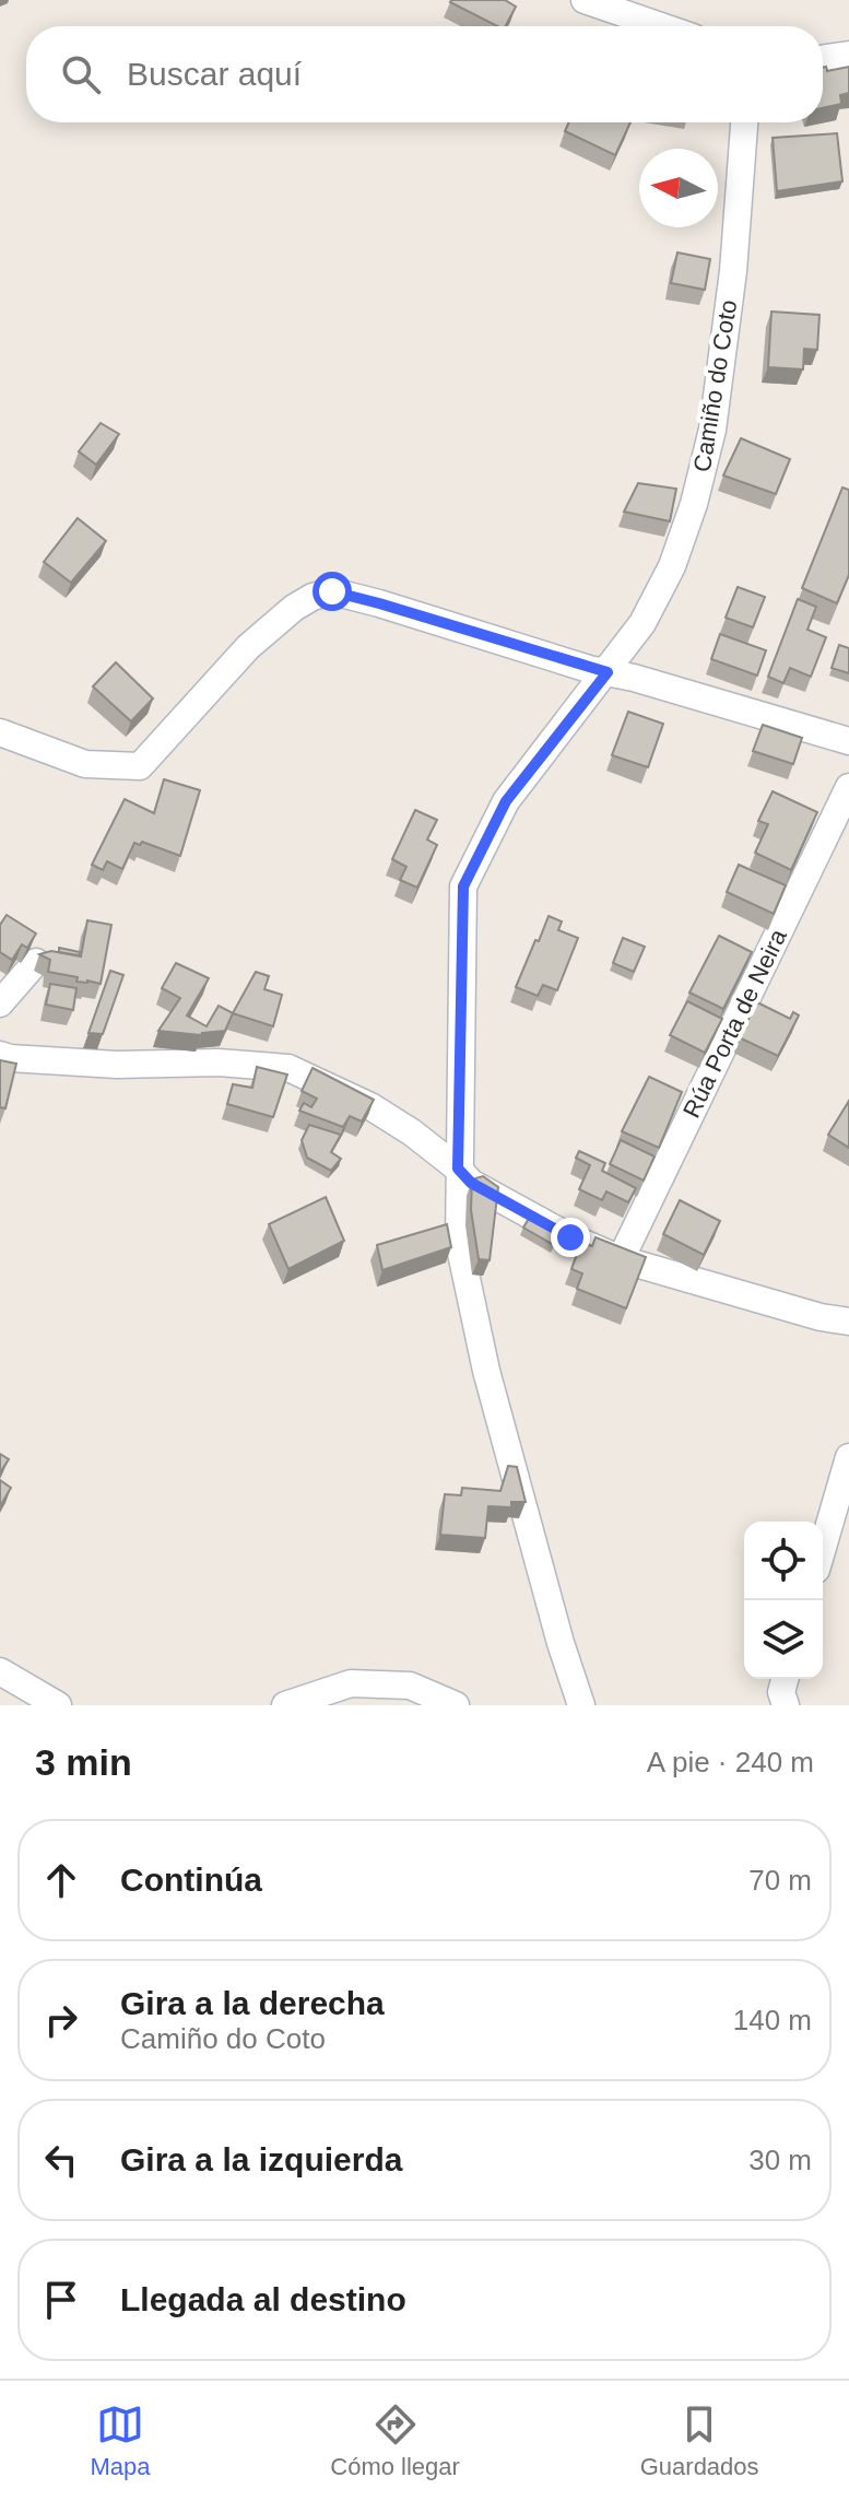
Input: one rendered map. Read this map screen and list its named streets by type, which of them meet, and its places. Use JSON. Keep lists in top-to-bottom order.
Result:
{
  "streets": {
    "street": ["Camiño do Coto", "Rúa Porta de Neira"]
  },
  "north": "left",
  "page": {
    "search": "Buscar aquí",
    "heading": ["3 min", "A pie · 240 m"],
    "list": [
      ["Continúa", "70 m"],
      ["Gira a la derecha", "Camiño do Coto", "140 m"],
      ["Gira a la izquierda", "30 m"],
      "Llegada al destino"
    ],
    "nav": ["Mapa", "Cómo llegar", "Guardados"]
  }
}
